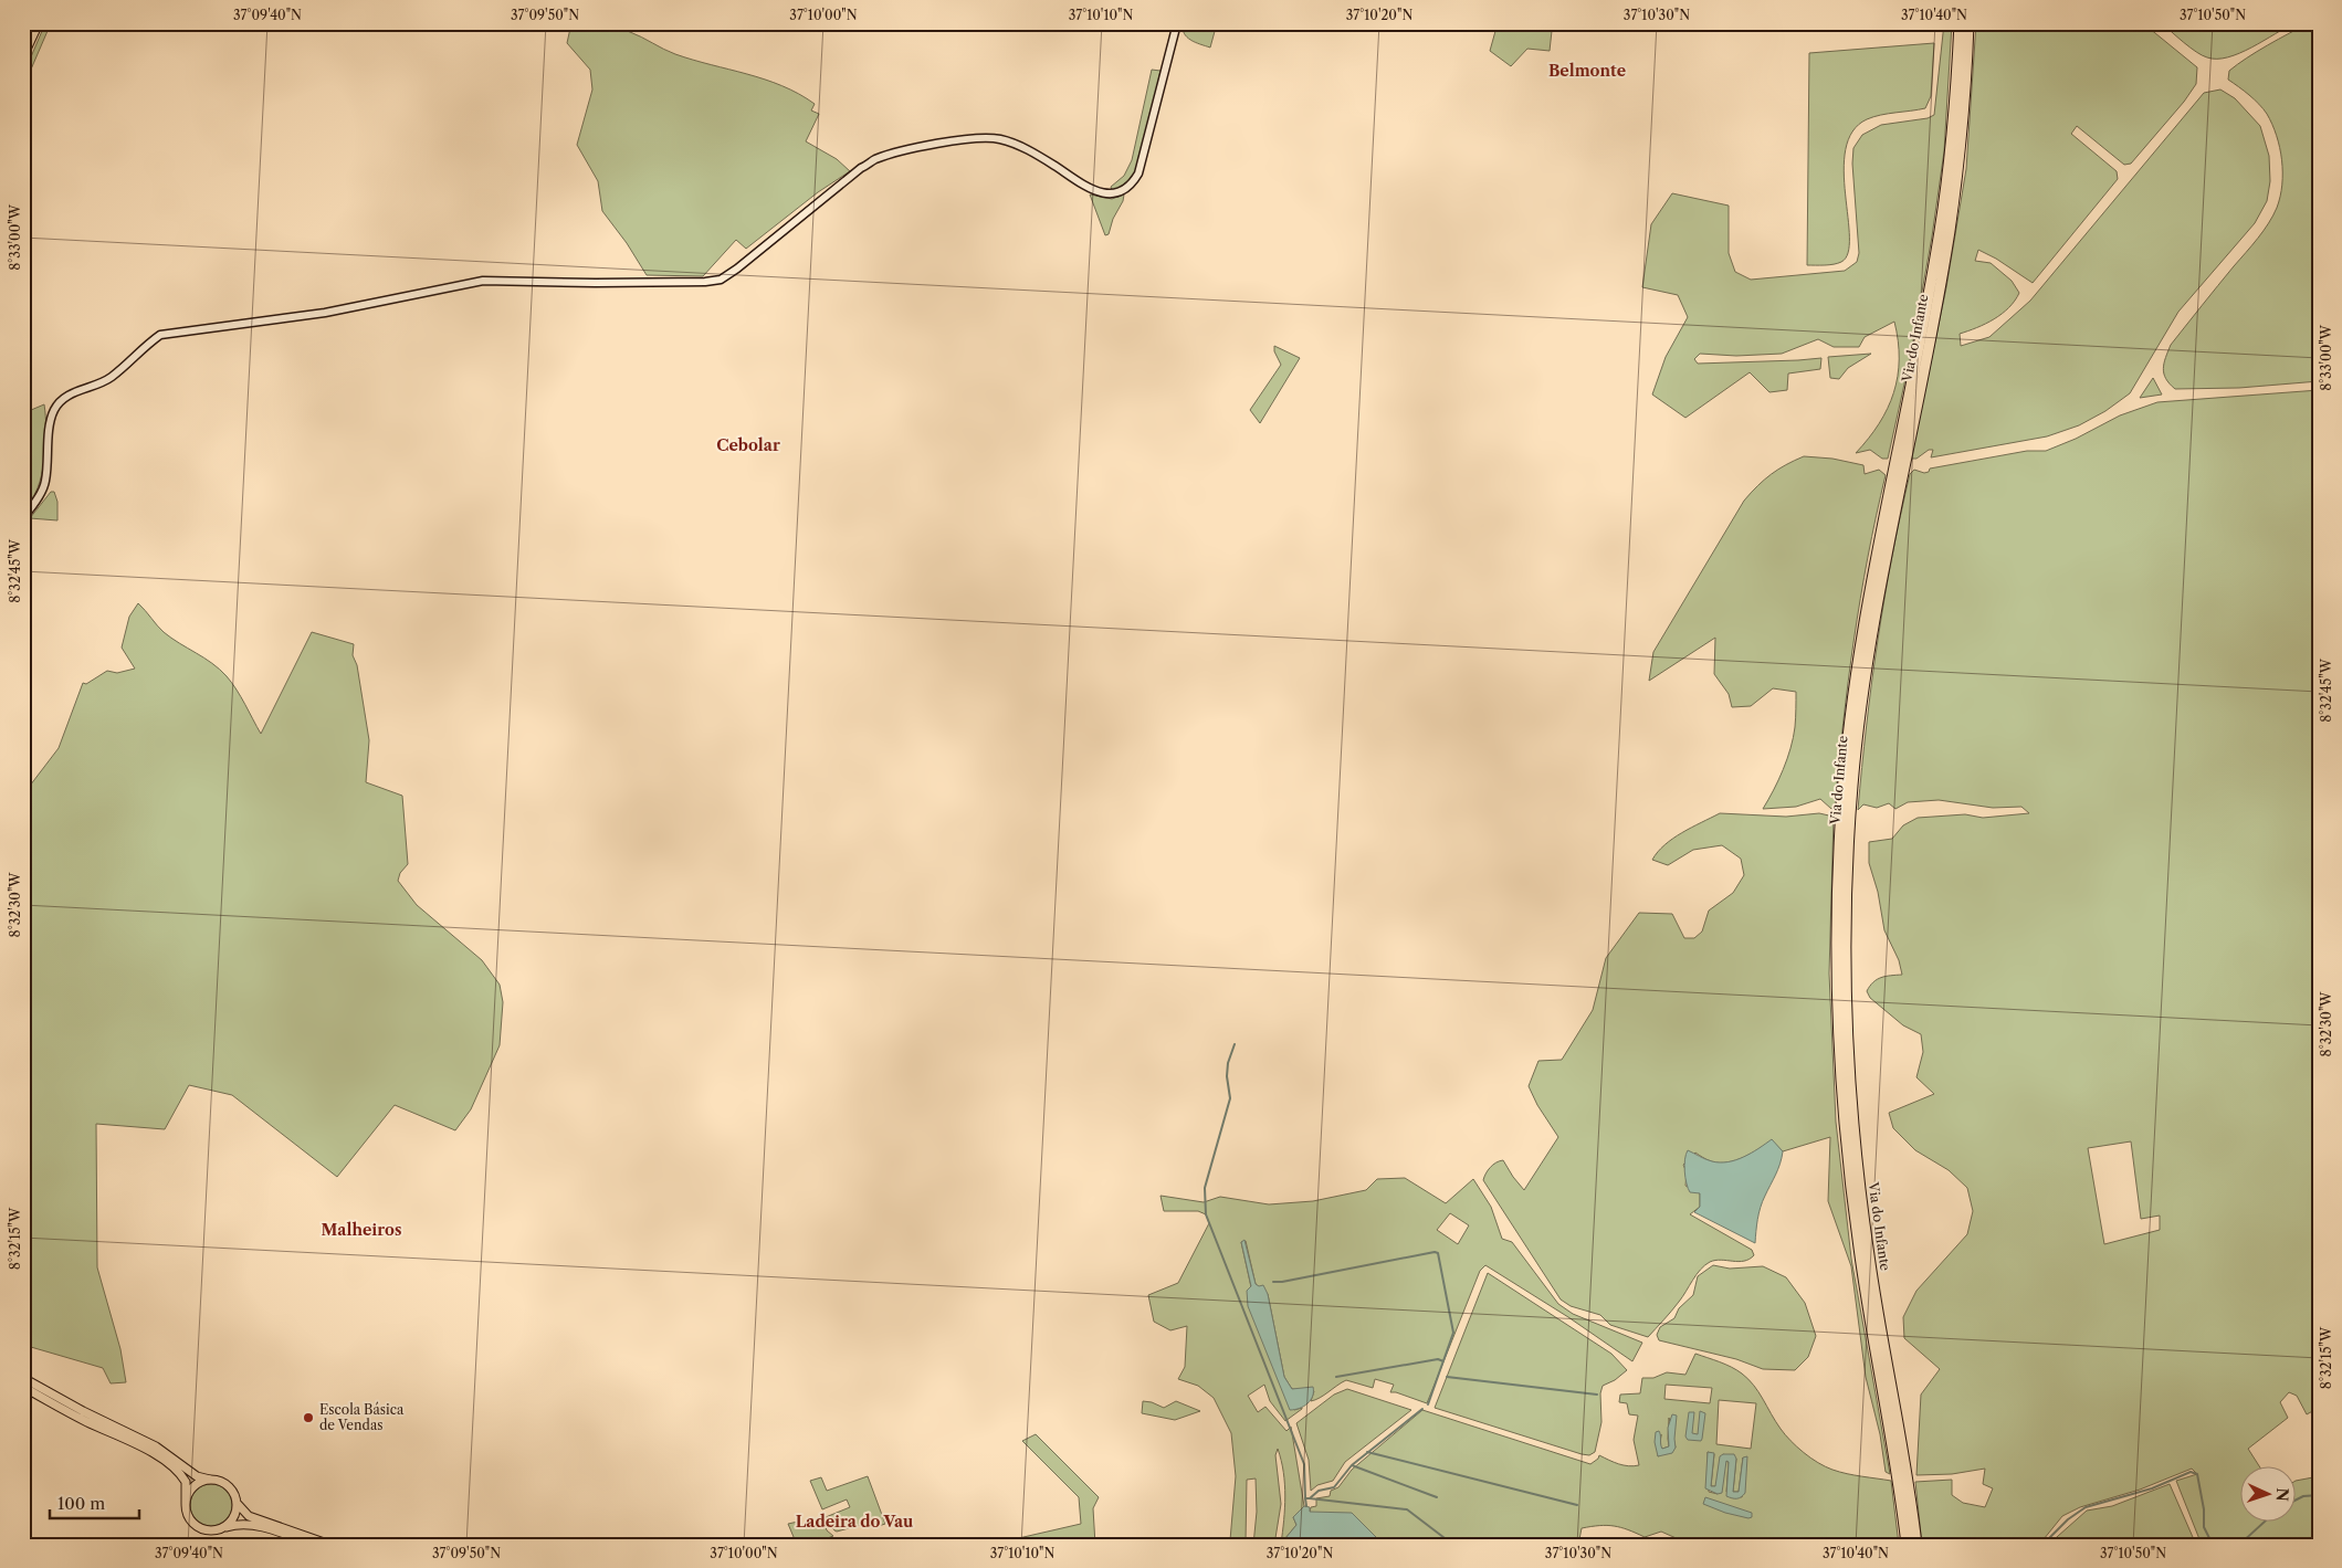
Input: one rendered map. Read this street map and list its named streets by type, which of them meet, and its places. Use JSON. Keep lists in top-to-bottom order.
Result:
{
  "streets": {
    "highway": ["Via do Infante"]
  },
  "districts": [
    "Belmonte",
    "Cebolar",
    "Malheiros",
    "Ladeira do Vau"
  ],
  "places": ["Escola Básica de Vendas"],
  "scale_bar": "100 m",
  "north": "right",
  "coordinates": [
    "37°09'40\"N",
    "37°09'50\"N",
    "37°10'00\"N",
    "37°10'10\"N",
    "37°10'20\"N",
    "37°10'30\"N",
    "37°10'40\"N",
    "37°10'50\"N",
    "8°33'00\"W",
    "8°32'45\"W",
    "8°32'30\"W",
    "8°32'15\"W"
  ]
}
